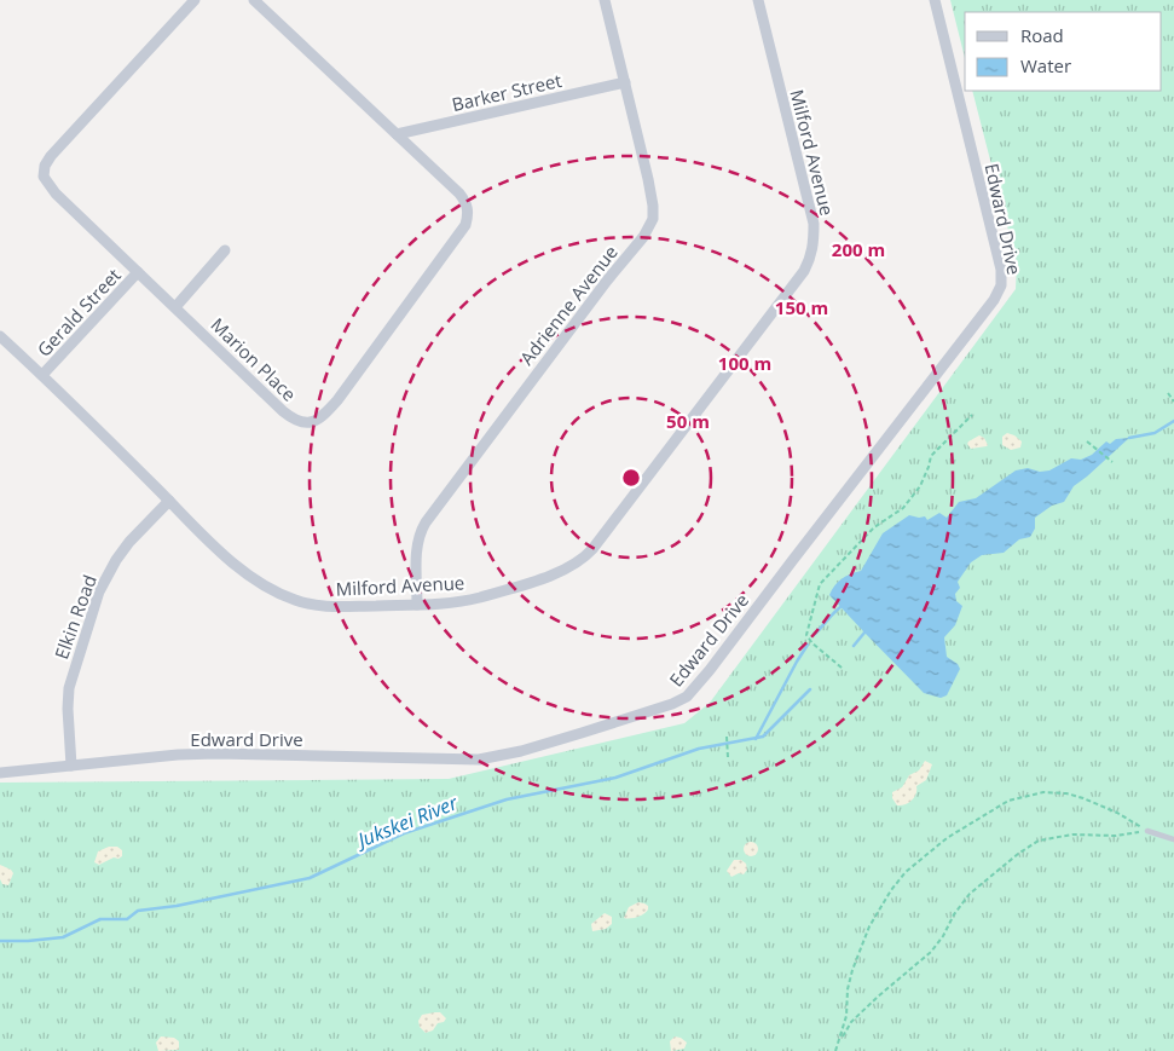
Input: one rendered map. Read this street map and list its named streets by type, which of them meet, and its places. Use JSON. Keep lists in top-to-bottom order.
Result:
{
  "streets": {
    "street": [
      "Barker Street",
      "Milford Avenue",
      "Edward Drive",
      "Adrienne Avenue",
      "Gerald Street",
      "Marion Place",
      "Elkin Road"
    ]
  },
  "crossings": [
    ["Barker Street", "Adrienne Avenue"],
    ["Barker Street", "Marion Place"],
    ["Milford Avenue", "Adrienne Avenue"],
    ["Milford Avenue", "Gerald Street"],
    ["Milford Avenue", "Elkin Road"],
    ["Edward Drive", "Elkin Road"],
    ["Gerald Street", "Marion Place"]
  ],
  "water": ["Jukskei River"],
  "legend": ["Road", "Water"],
  "rings": [
    "200 m",
    "150 m",
    "100 m",
    "50 m"
  ]
}
